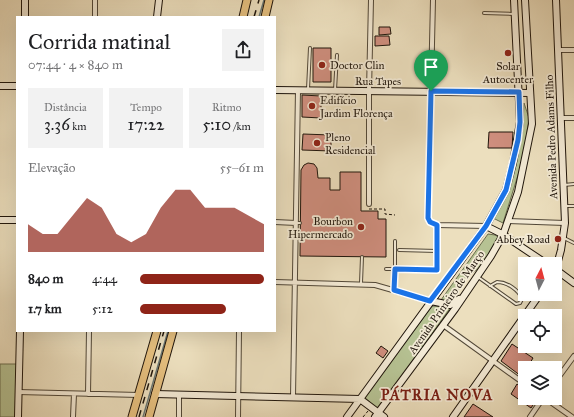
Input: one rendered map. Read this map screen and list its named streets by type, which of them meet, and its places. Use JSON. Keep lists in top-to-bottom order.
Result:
{
  "streets": {
    "main road": ["Rua Tapes", "Avenida Pedro Adams Filho", "Avenida Primeiro de Março"]
  },
  "crossings": [
    ["Rua Tapes", "Avenida Primeiro de Março"]
  ],
  "districts": ["PÁTRIA NOVA"],
  "places": [
    "Solar Autocenter",
    "Doctor Clin",
    "Edifício Jardim Florença",
    "Pleno Residencial",
    "Bourbon Hipermercado",
    "Abbey Road"
  ],
  "north": "top",
  "page": {
    "heading": ["Corrida matinal", "07:44 · 4 × 840 m"],
    "stats": [
      ["Distância", "3.36 km"],
      ["Tempo", "17:22"],
      ["Ritmo", "5:10 /km"]
    ],
    "chart": ["Elevação", "55–61 m"],
    "list": [
      {
        "name": "840 m",
        "note": "4:44"
      },
      {
        "name": "1.7 km",
        "note": "5:12"
      }
    ]
  }
}
